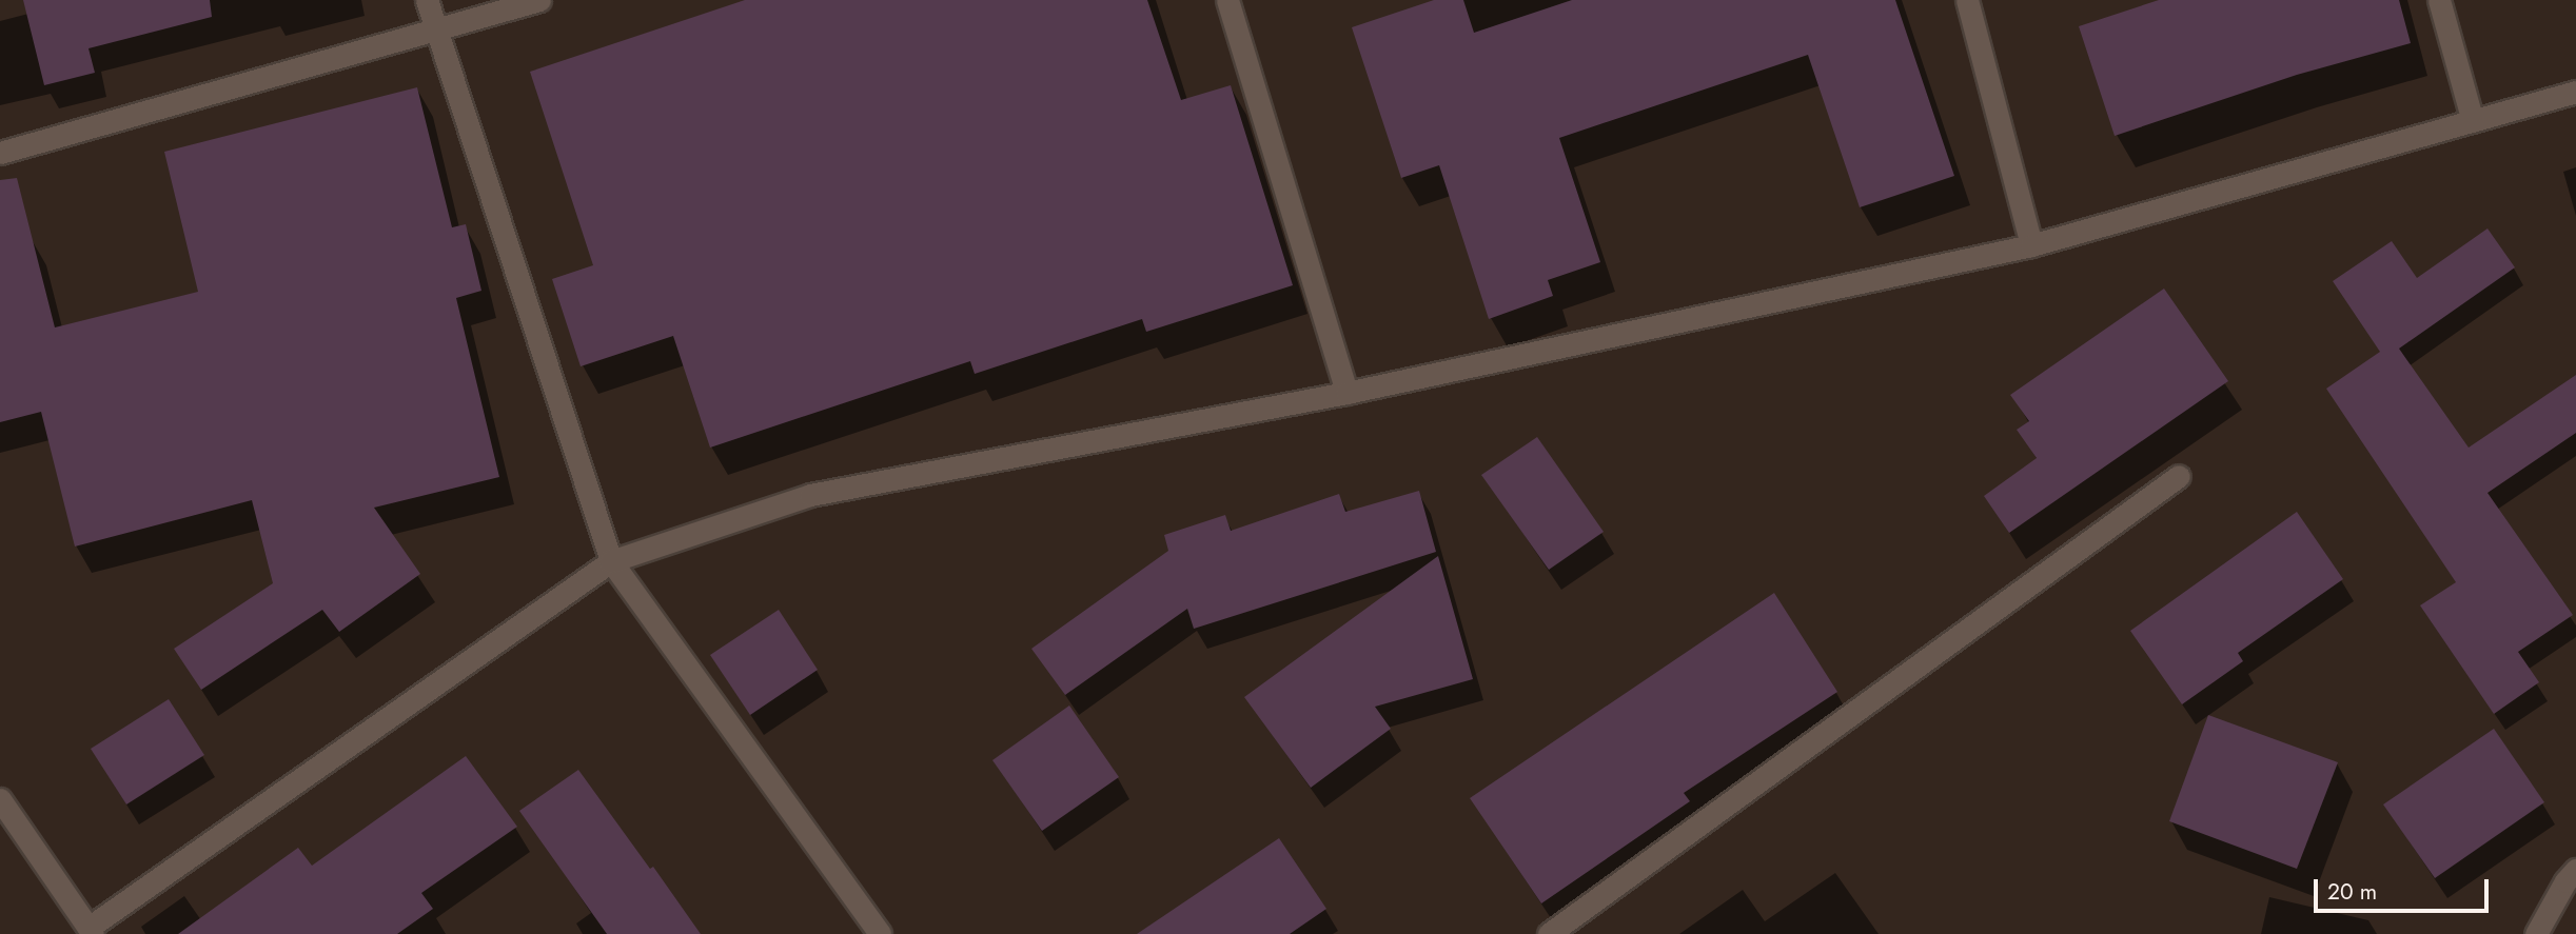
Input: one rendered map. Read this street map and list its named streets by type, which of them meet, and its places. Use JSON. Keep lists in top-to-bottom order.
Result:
{
  "scale_bar": "20 m"
}
